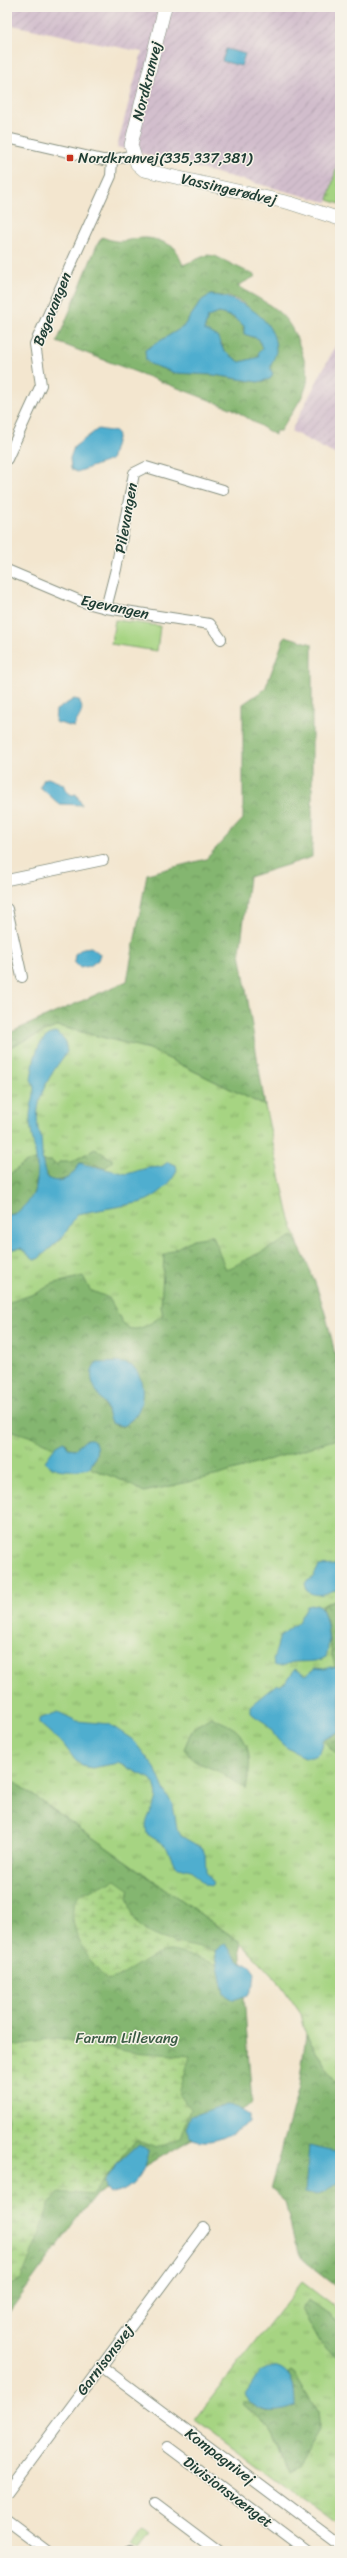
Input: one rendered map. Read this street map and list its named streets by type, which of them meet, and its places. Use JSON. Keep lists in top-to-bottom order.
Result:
{
  "streets": {
    "street": [
      "Nordkranvej",
      "Vassingerødvej",
      "Bøgevangen",
      "Pilevangen",
      "Egevangen",
      "Garnisonsvej",
      "Kompagnivej",
      "Divisionsvænget"
    ]
  },
  "crossings": [
    ["Nordkranvej", "Vassingerødvej"],
    ["Pilevangen", "Egevangen"],
    ["Garnisonsvej", "Kompagnivej"]
  ],
  "parks": ["Farum Lillevang"],
  "places": {
    "transit": ["Nordkranvej(335,337,381)"]
  }
}
